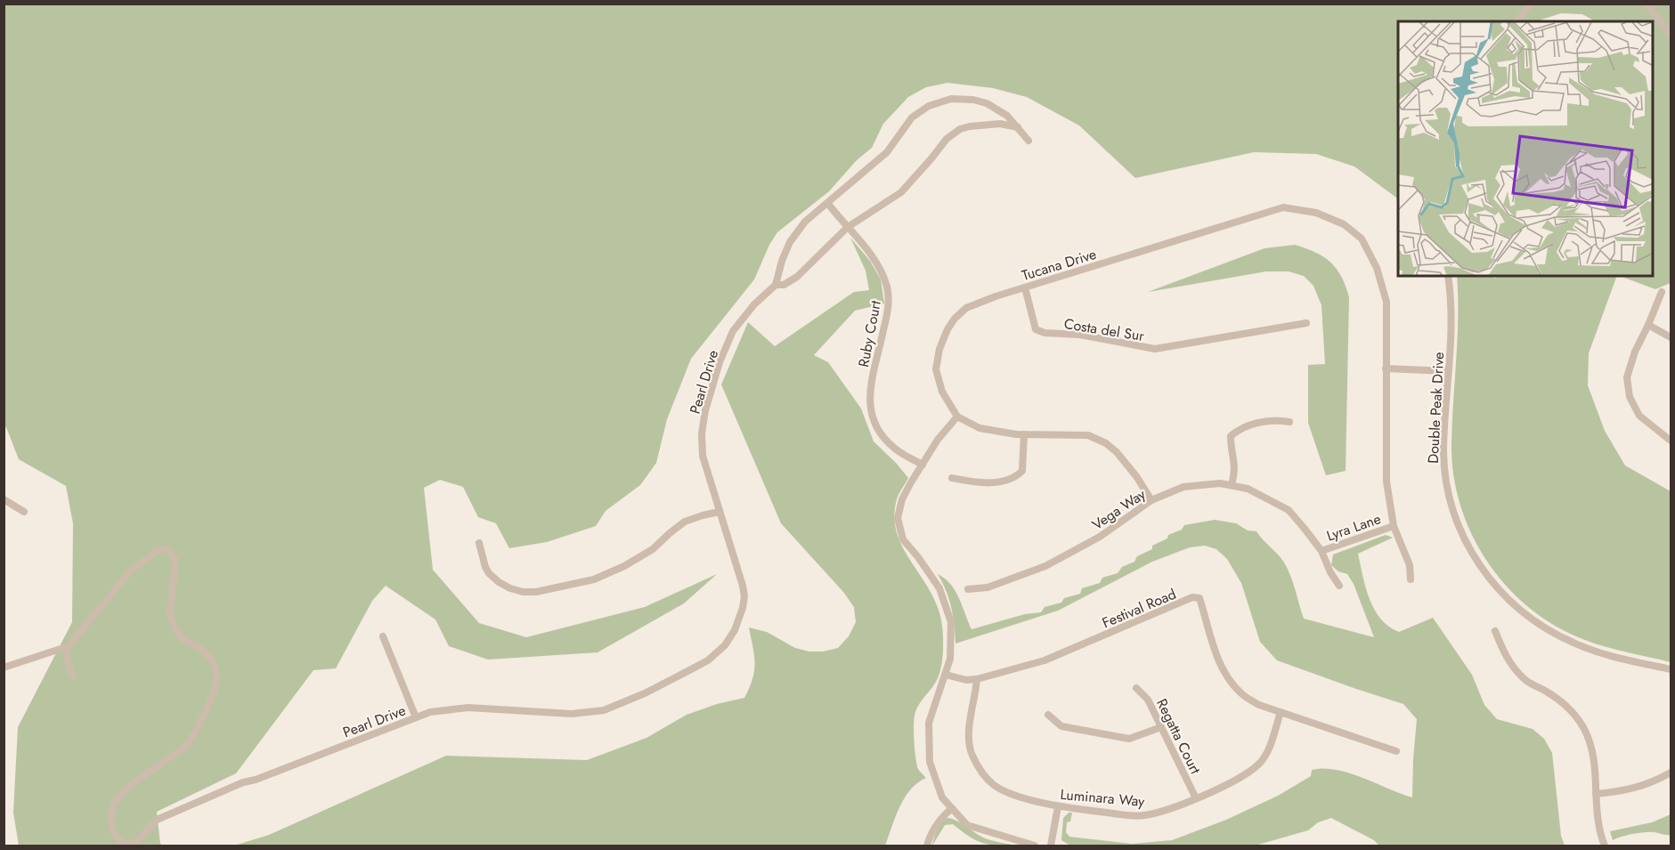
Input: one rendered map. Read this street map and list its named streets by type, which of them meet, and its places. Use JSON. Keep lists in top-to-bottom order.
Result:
{
  "streets": {
    "street": [
      "Tucana Drive",
      "Costa del Sur",
      "Ruby Court",
      "Pearl Drive",
      "Double Peak Drive",
      "Vega Way",
      "Lyra Lane",
      "Festival Road",
      "Regatta Court",
      "Luminara Way"
    ]
  },
  "crossings": [
    ["Tucana Drive", "Costa del Sur"],
    ["Tucana Drive", "Lyra Lane"],
    ["Ruby Court", "Pearl Drive"],
    ["Vega Way", "Lyra Lane"],
    ["Festival Road", "Luminara Way"],
    ["Regatta Court", "Luminara Way"]
  ]
}
